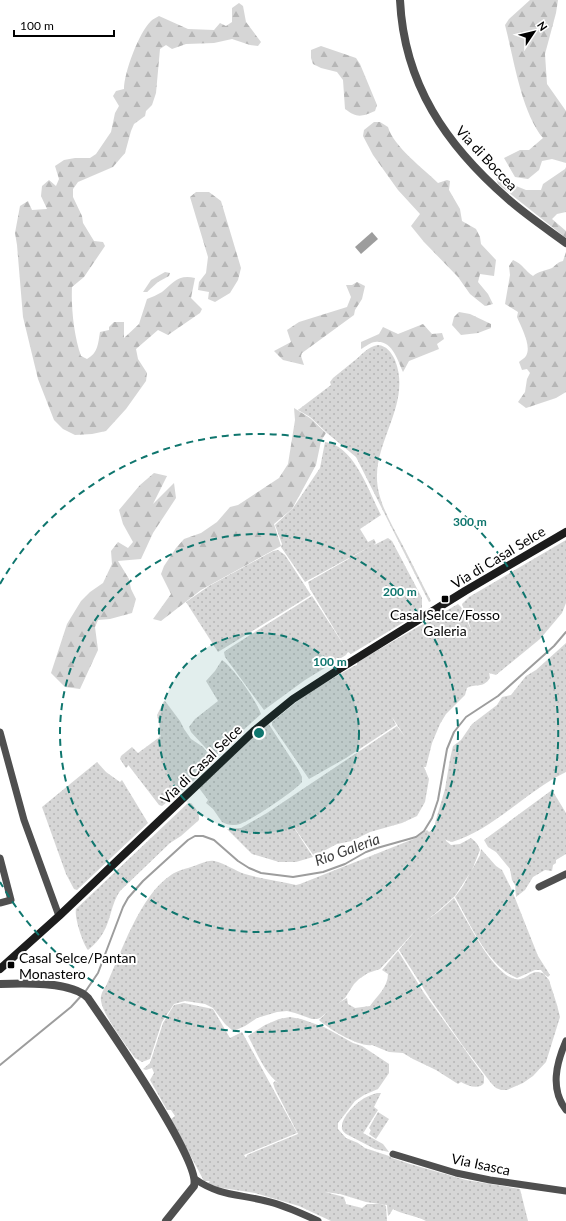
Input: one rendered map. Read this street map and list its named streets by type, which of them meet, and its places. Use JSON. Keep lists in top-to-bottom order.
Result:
{
  "streets": {
    "main road": ["Via di Casal Selce"],
    "street": ["Via di Boccea", "Via Isasca"]
  },
  "water": ["Rio Galeria"],
  "places": {
    "transit": ["Casal Selce/Fosso Galeria", "Casal Selce/Pantan Monastero"]
  },
  "scale_bar": "100 m",
  "north": "top right",
  "rings": ["300 m", "200 m", "100 m"]
}
